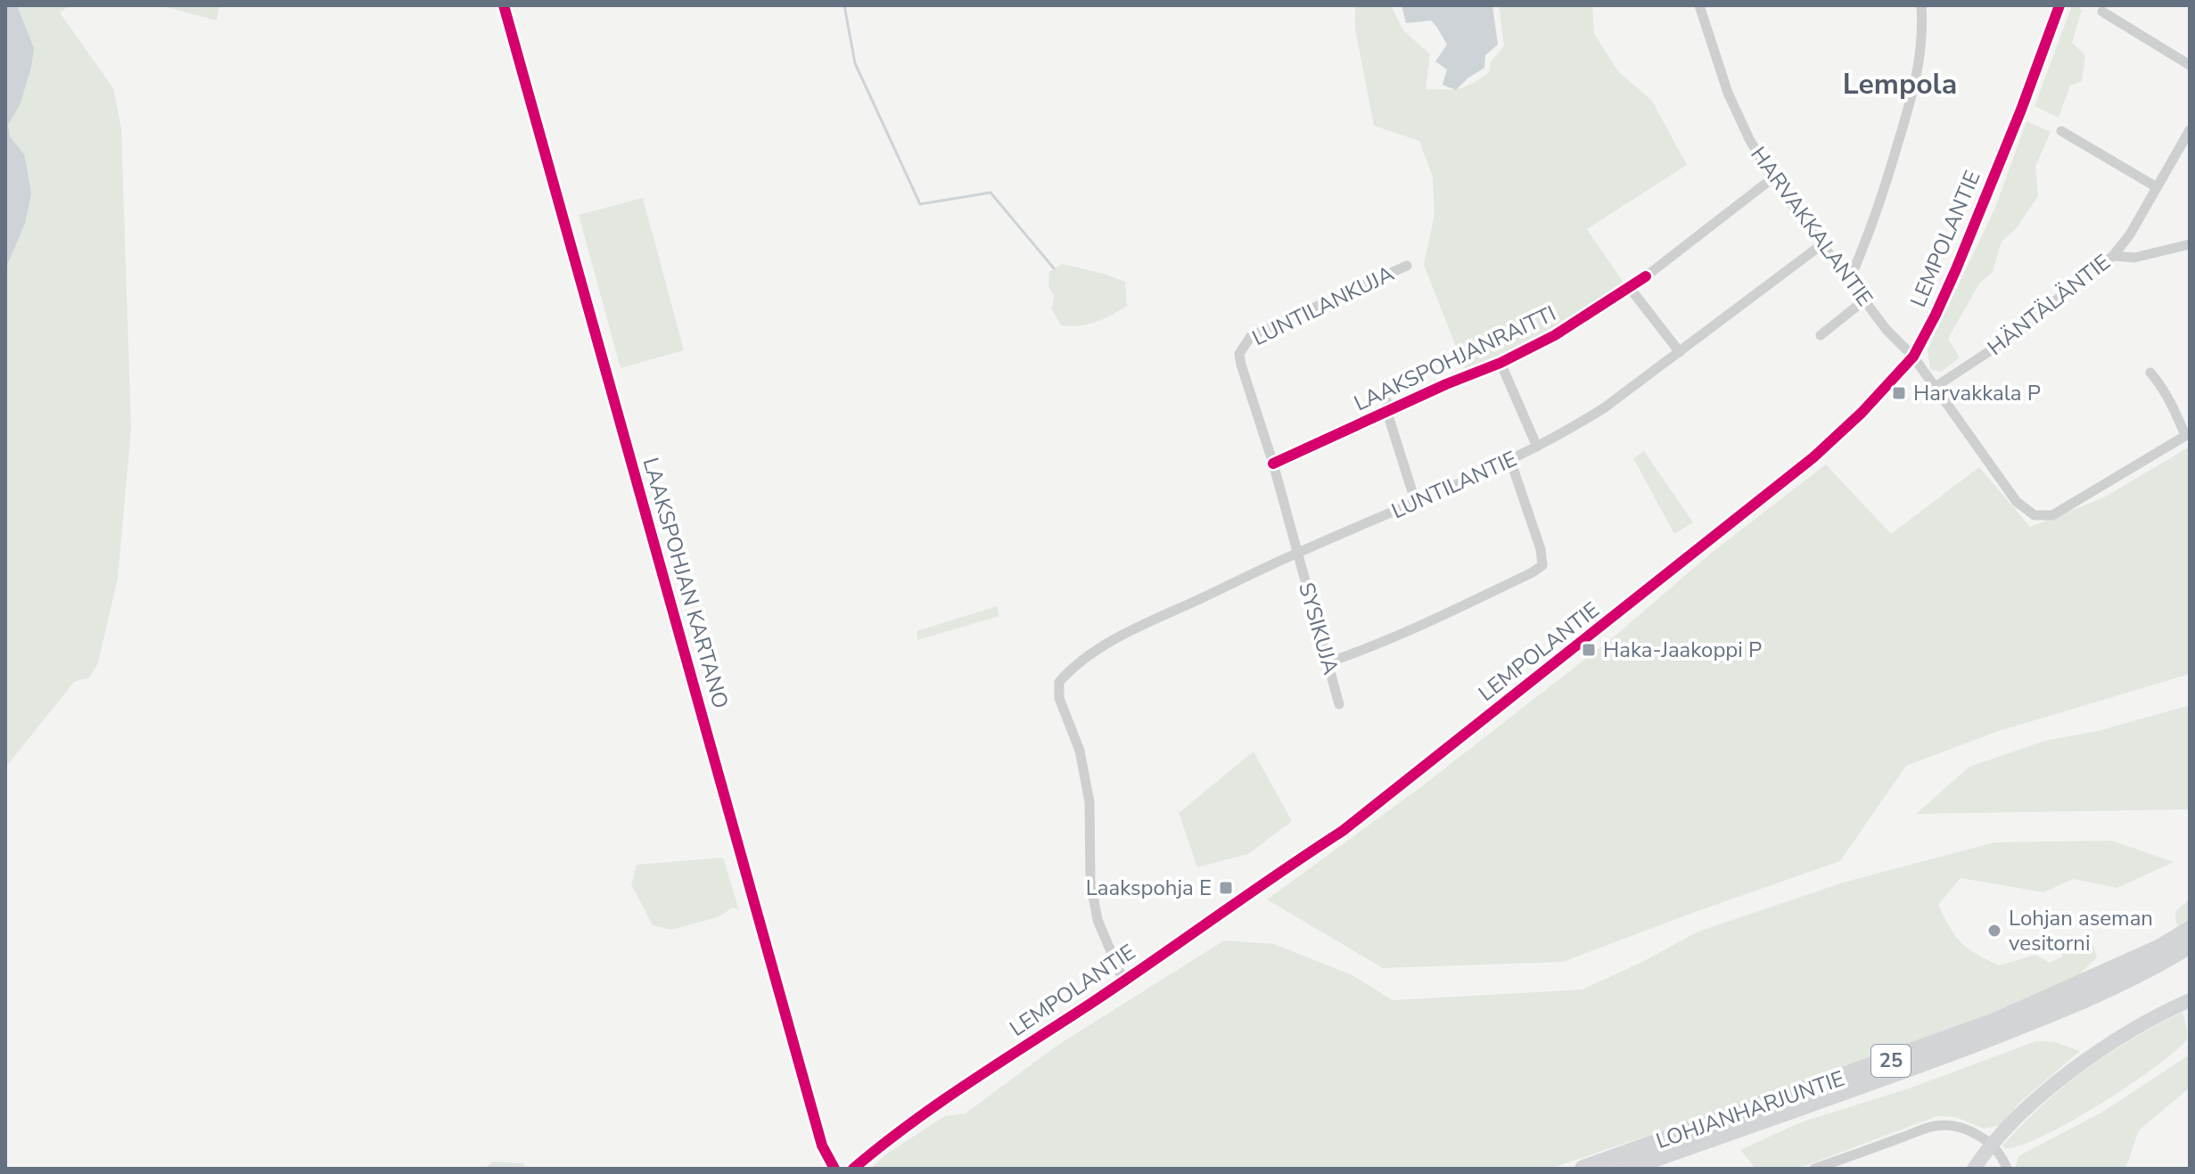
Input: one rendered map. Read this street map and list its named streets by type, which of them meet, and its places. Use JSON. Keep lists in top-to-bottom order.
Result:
{
  "streets": {
    "highway": ["25", "LOHJANHARJUNTIE"],
    "street": [
      "HARVAKKALANTIE",
      "LEMPOLANTIE",
      "HÄNTÄLÄNTIE",
      "LUNTILANKUJA",
      "LUNTILANTIE",
      "LAAKSPOHJAN KARTANO",
      "SYSIKUJA"
    ],
    "cycle path": ["LAAKSPOHJANRAITTI"]
  },
  "crossings": [
    ["HARVAKKALANTIE", "LEMPOLANTIE"],
    ["HARVAKKALANTIE", "HÄNTÄLÄNTIE"],
    ["HARVAKKALANTIE", "LUNTILANTIE"],
    ["LEMPOLANTIE", "LUNTILANTIE"],
    ["LUNTILANKUJA", "LUNTILANTIE"],
    ["LUNTILANKUJA", "SYSIKUJA"],
    ["LUNTILANTIE", "SYSIKUJA"]
  ],
  "districts": ["Lempola"],
  "places": {
    "transit": ["Harvakkala P", "Haka-Jaakoppi P", "Laakspohja E"],
    "other": ["Lohjan aseman vesitorni"]
  }
}
